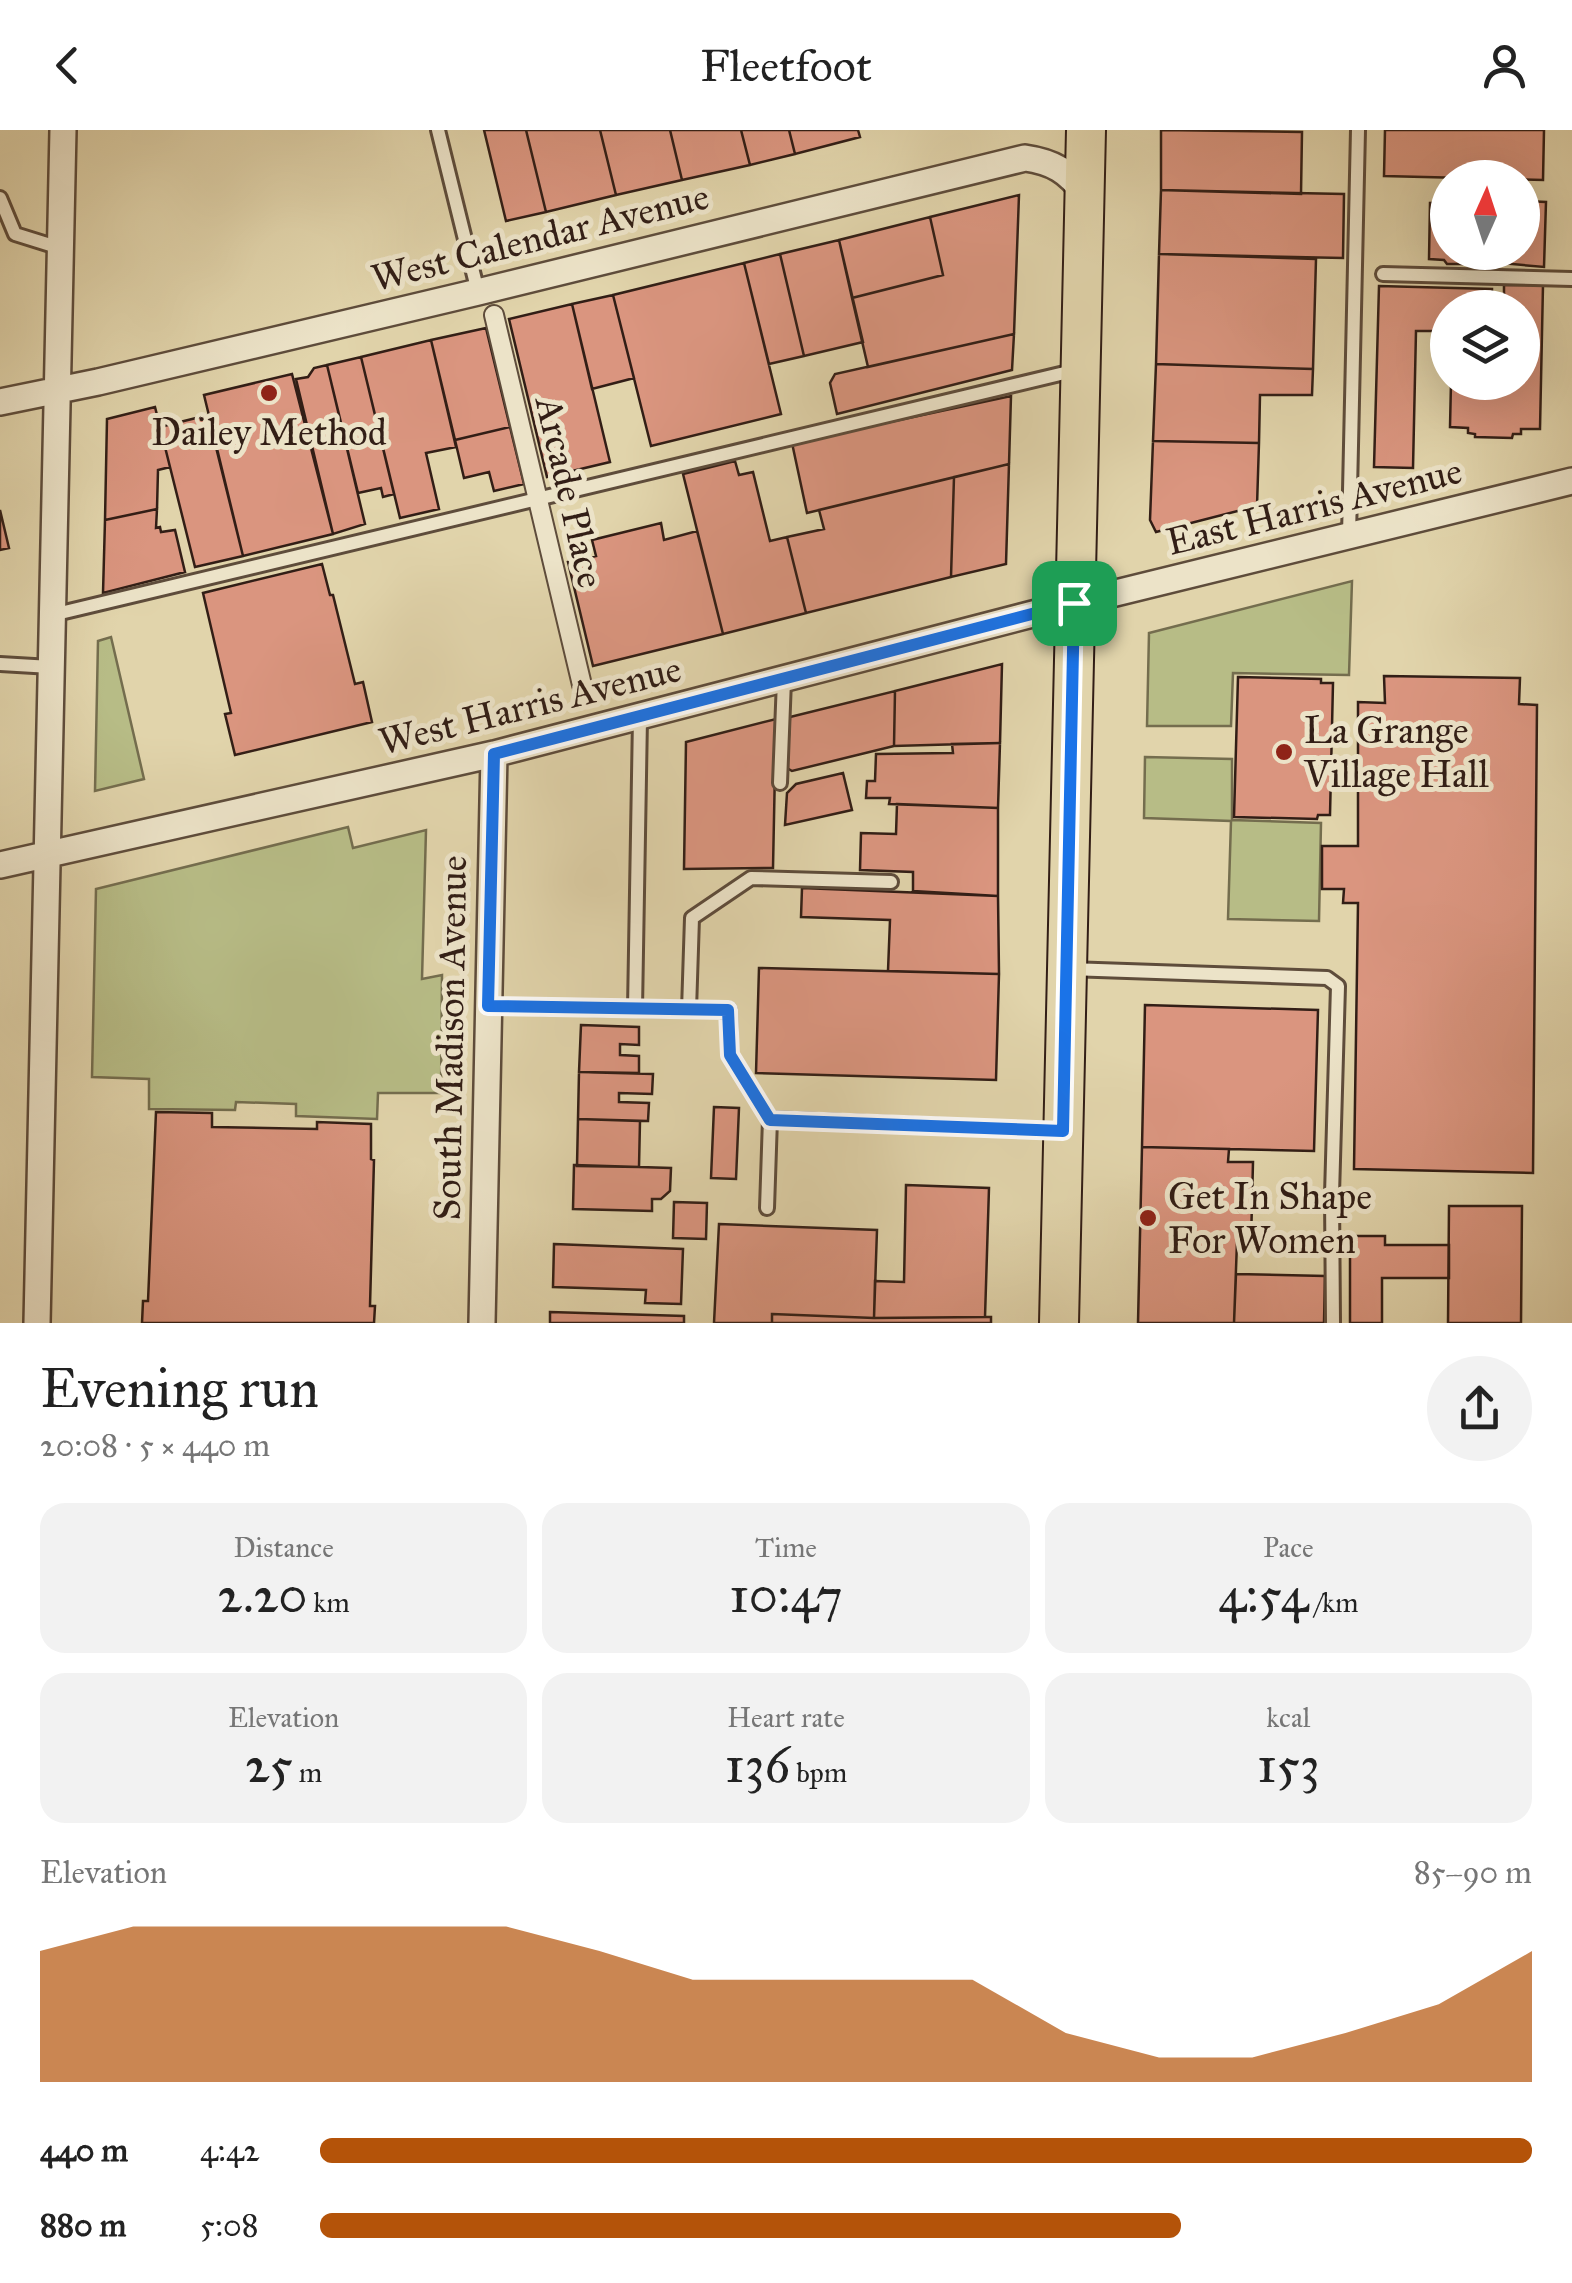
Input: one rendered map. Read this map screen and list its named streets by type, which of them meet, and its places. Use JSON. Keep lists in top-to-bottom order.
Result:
{
  "streets": {
    "street": [
      "West Calendar Avenue",
      "Arcade Place",
      "East Harris Avenue",
      "West Harris Avenue",
      "South Madison Avenue"
    ]
  },
  "crossings": [
    ["East Harris Avenue", "West Harris Avenue"],
    ["West Harris Avenue", "South Madison Avenue"]
  ],
  "places": ["Dailey Method", "La Grange Village Hall", "Get In Shape For Women"],
  "north": "top",
  "page": {
    "header": "Fleetfoot",
    "heading": ["Evening run", "20:08 · 5 × 440 m"],
    "stats": [
      ["Distance", "2.20 km"],
      ["Time", "10:47"],
      ["Pace", "4:54 /km"],
      ["Elevation", "25 m"],
      ["Heart rate", "136 bpm"],
      ["kcal", "153"]
    ],
    "chart": ["Elevation", "85–90 m"],
    "list": [
      {
        "name": "440 m",
        "note": "4:42"
      },
      {
        "name": "880 m",
        "note": "5:08"
      }
    ]
  }
}
